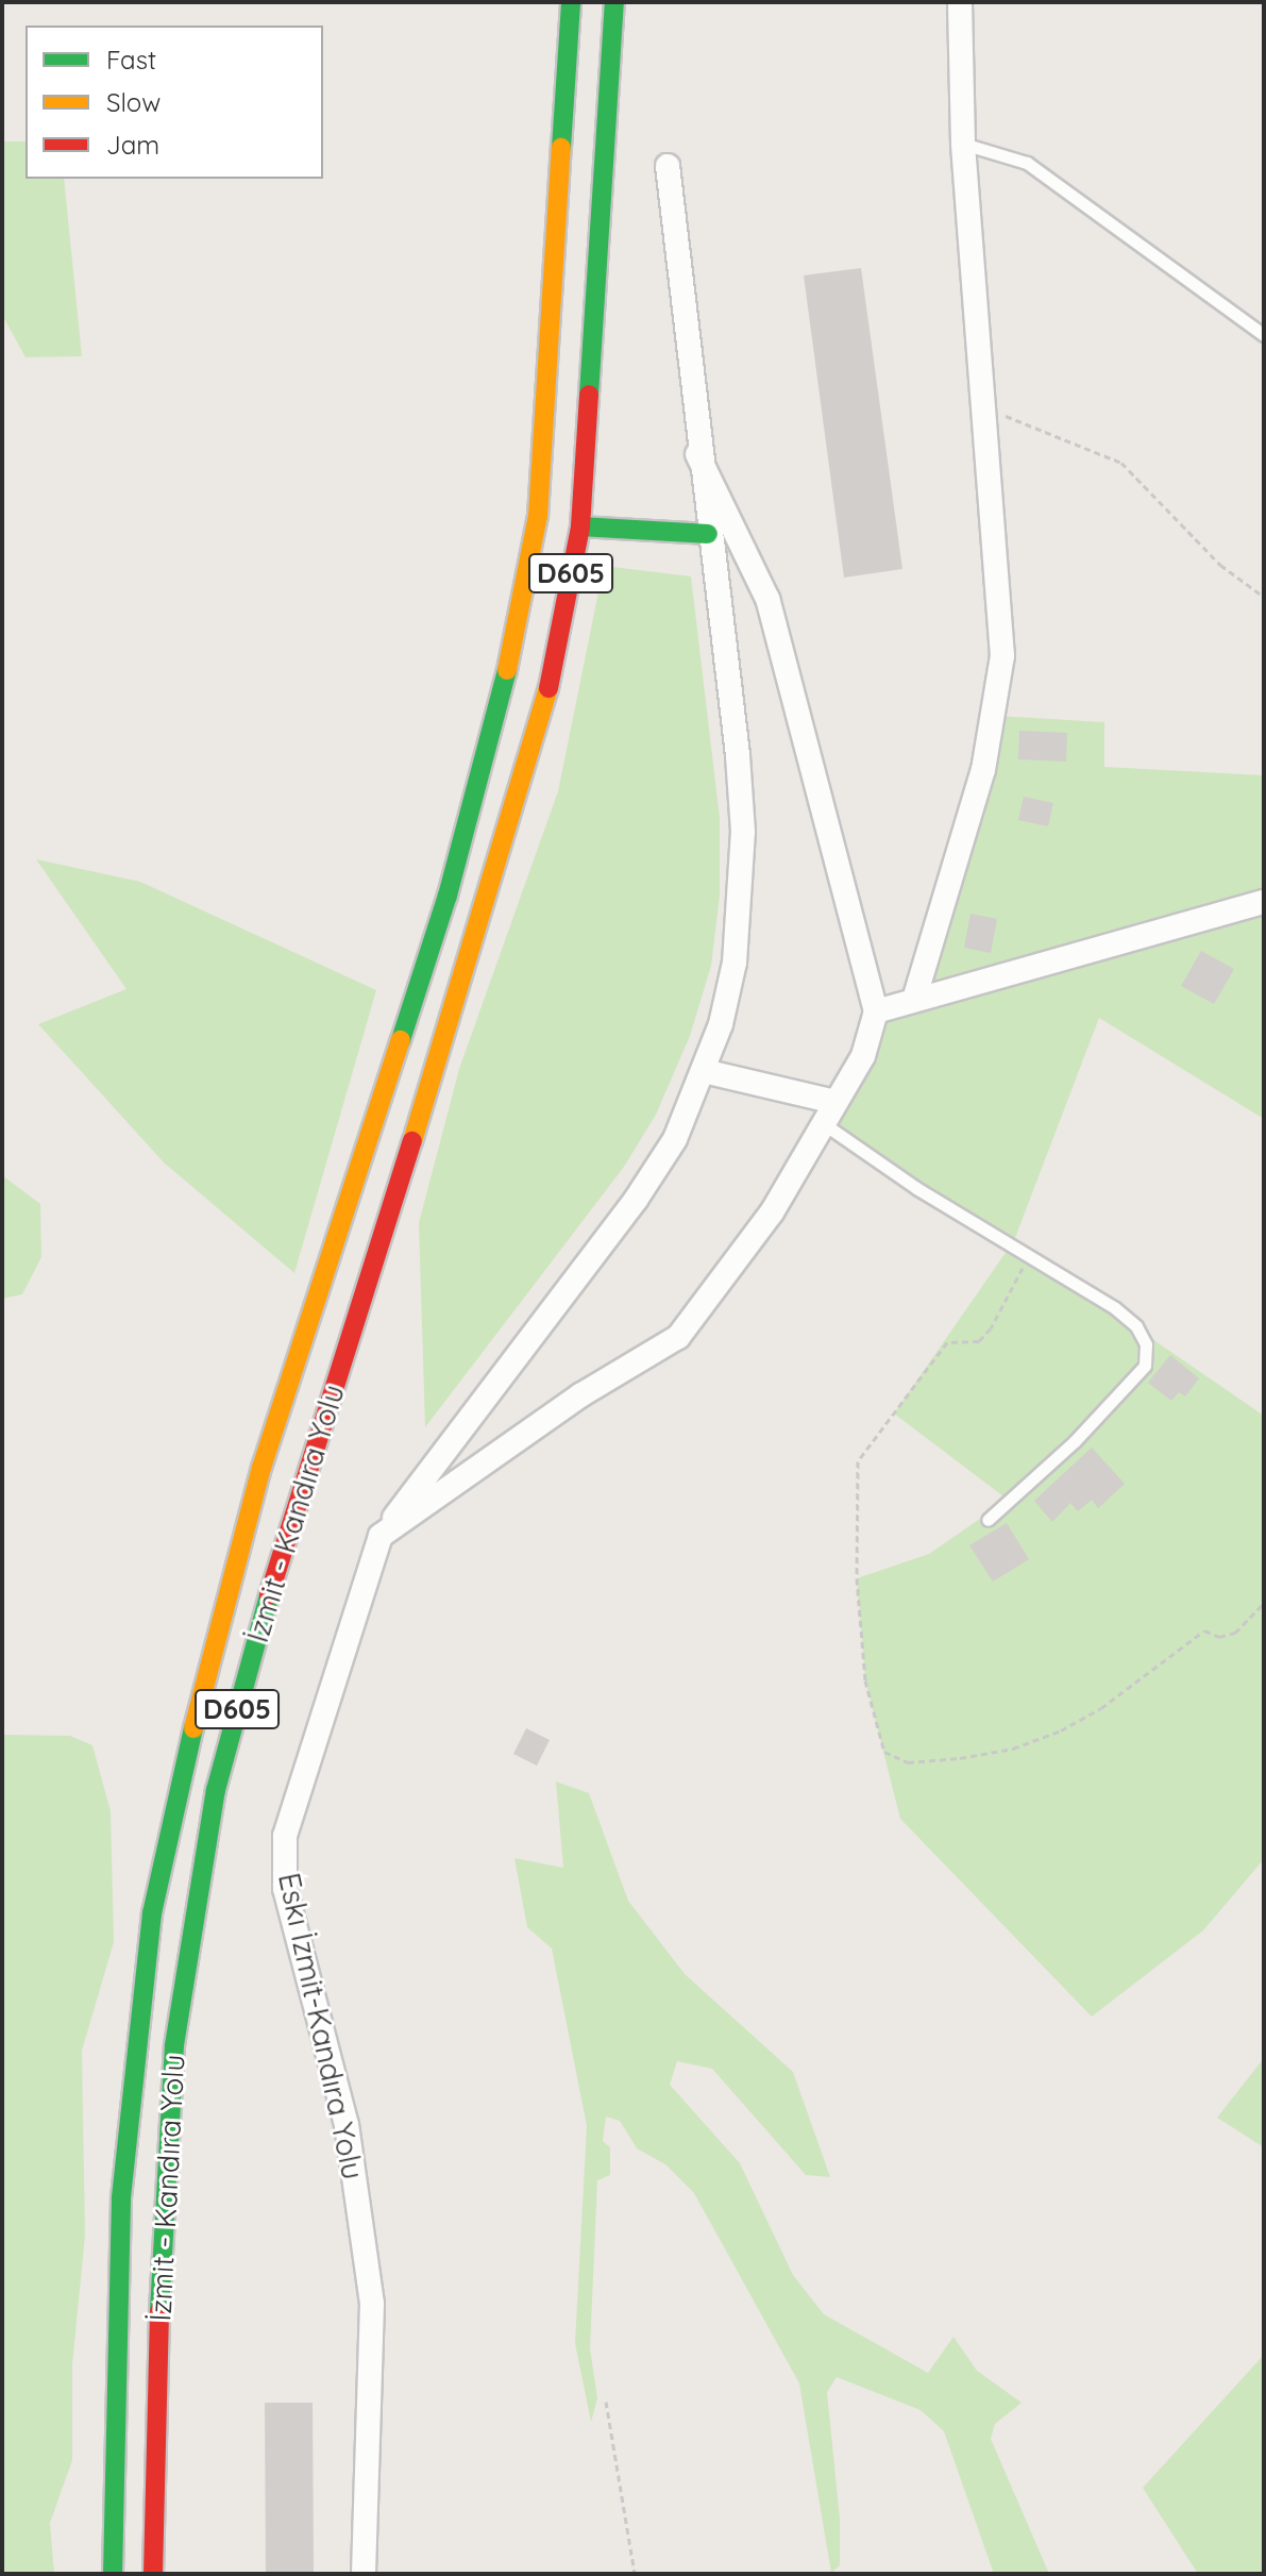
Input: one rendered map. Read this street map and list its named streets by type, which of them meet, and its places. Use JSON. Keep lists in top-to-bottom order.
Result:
{
  "streets": {
    "highway": ["D605", "İzmit - Kandıra Yolu"],
    "street": ["Eskı İzmit-Kandıra Yolu"]
  },
  "crossings": [
    ["D605", "İzmit - Kandıra Yolu"]
  ],
  "legend": ["Fast", "Slow", "Jam"]
}
